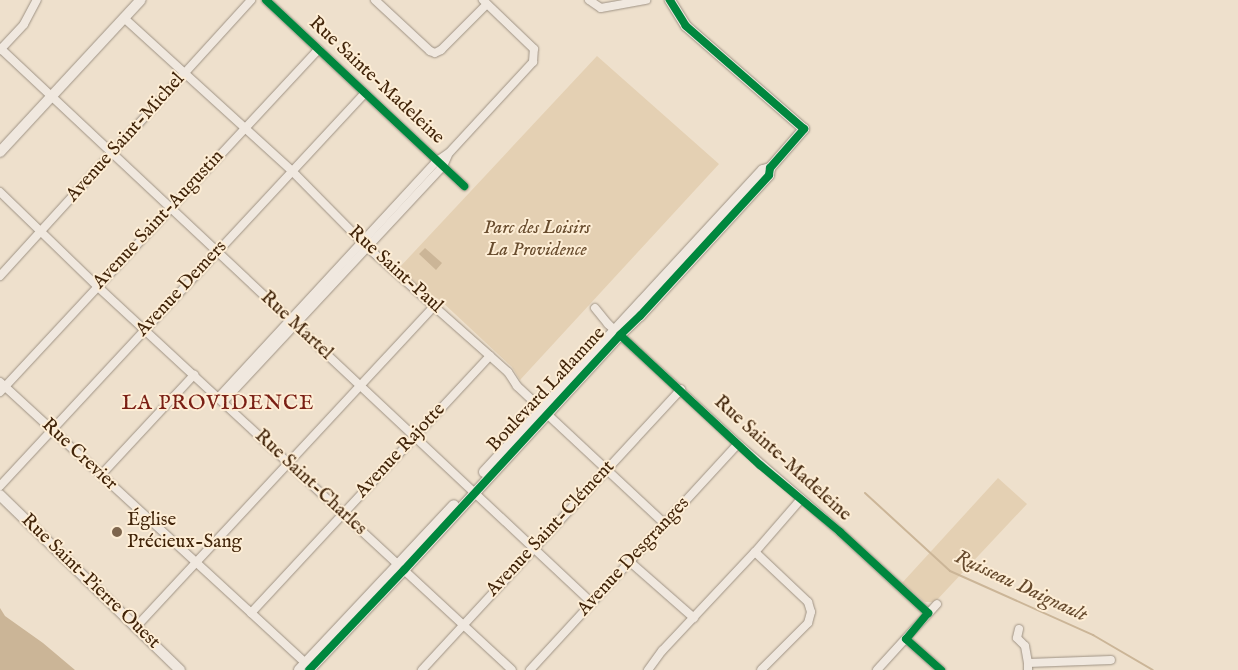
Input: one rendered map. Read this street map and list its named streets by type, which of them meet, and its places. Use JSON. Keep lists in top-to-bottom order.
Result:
{
  "streets": {
    "street": [
      "Rue Sainte-Madeleine",
      "Avenue Saint-Michel",
      "Avenue Saint-Augustin",
      "Rue Saint-Paul",
      "Avenue Demers",
      "Rue Martel",
      "Boulevard Laflamme",
      "Avenue Rajotte",
      "Rue Crevier",
      "Rue Saint-Charles",
      "Avenue Saint-Clément",
      "Avenue Desgranges",
      "Rue Saint-Pierre Ouest"
    ]
  },
  "crossings": [
    ["Rue Sainte-Madeleine", "Avenue Saint-Augustin"],
    ["Rue Sainte-Madeleine", "Avenue Demers"],
    ["Rue Sainte-Madeleine", "Boulevard Laflamme"],
    ["Rue Sainte-Madeleine", "Avenue Saint-Clément"],
    ["Rue Sainte-Madeleine", "Avenue Desgranges"],
    ["Avenue Saint-Michel", "Rue Saint-Paul"],
    ["Avenue Saint-Michel", "Rue Martel"],
    ["Avenue Saint-Michel", "Rue Saint-Charles"],
    ["Avenue Saint-Augustin", "Rue Saint-Paul"],
    ["Avenue Saint-Augustin", "Rue Martel"],
    ["Avenue Saint-Augustin", "Rue Crevier"],
    ["Avenue Saint-Augustin", "Rue Saint-Charles"],
    ["Rue Saint-Paul", "Avenue Demers"],
    ["Rue Saint-Paul", "Boulevard Laflamme"],
    ["Rue Saint-Paul", "Avenue Rajotte"],
    ["Rue Saint-Paul", "Avenue Saint-Clément"],
    ["Rue Saint-Paul", "Avenue Desgranges"],
    ["Avenue Demers", "Rue Martel"],
    ["Avenue Demers", "Rue Crevier"],
    ["Avenue Demers", "Rue Saint-Charles"],
    ["Rue Martel", "Boulevard Laflamme"],
    ["Rue Martel", "Avenue Rajotte"],
    ["Rue Martel", "Avenue Saint-Clément"],
    ["Rue Martel", "Avenue Desgranges"],
    ["Boulevard Laflamme", "Rue Crevier"],
    ["Boulevard Laflamme", "Rue Saint-Charles"],
    ["Avenue Rajotte", "Rue Crevier"],
    ["Avenue Rajotte", "Rue Saint-Charles"],
    ["Rue Saint-Charles", "Avenue Saint-Clément"]
  ],
  "districts": ["LA PROVIDENCE"],
  "water": ["Ruisseau Daignault"],
  "parks": ["Parc des Loisirs La Providence"],
  "places": ["Église Précieux-Sang"]
}
